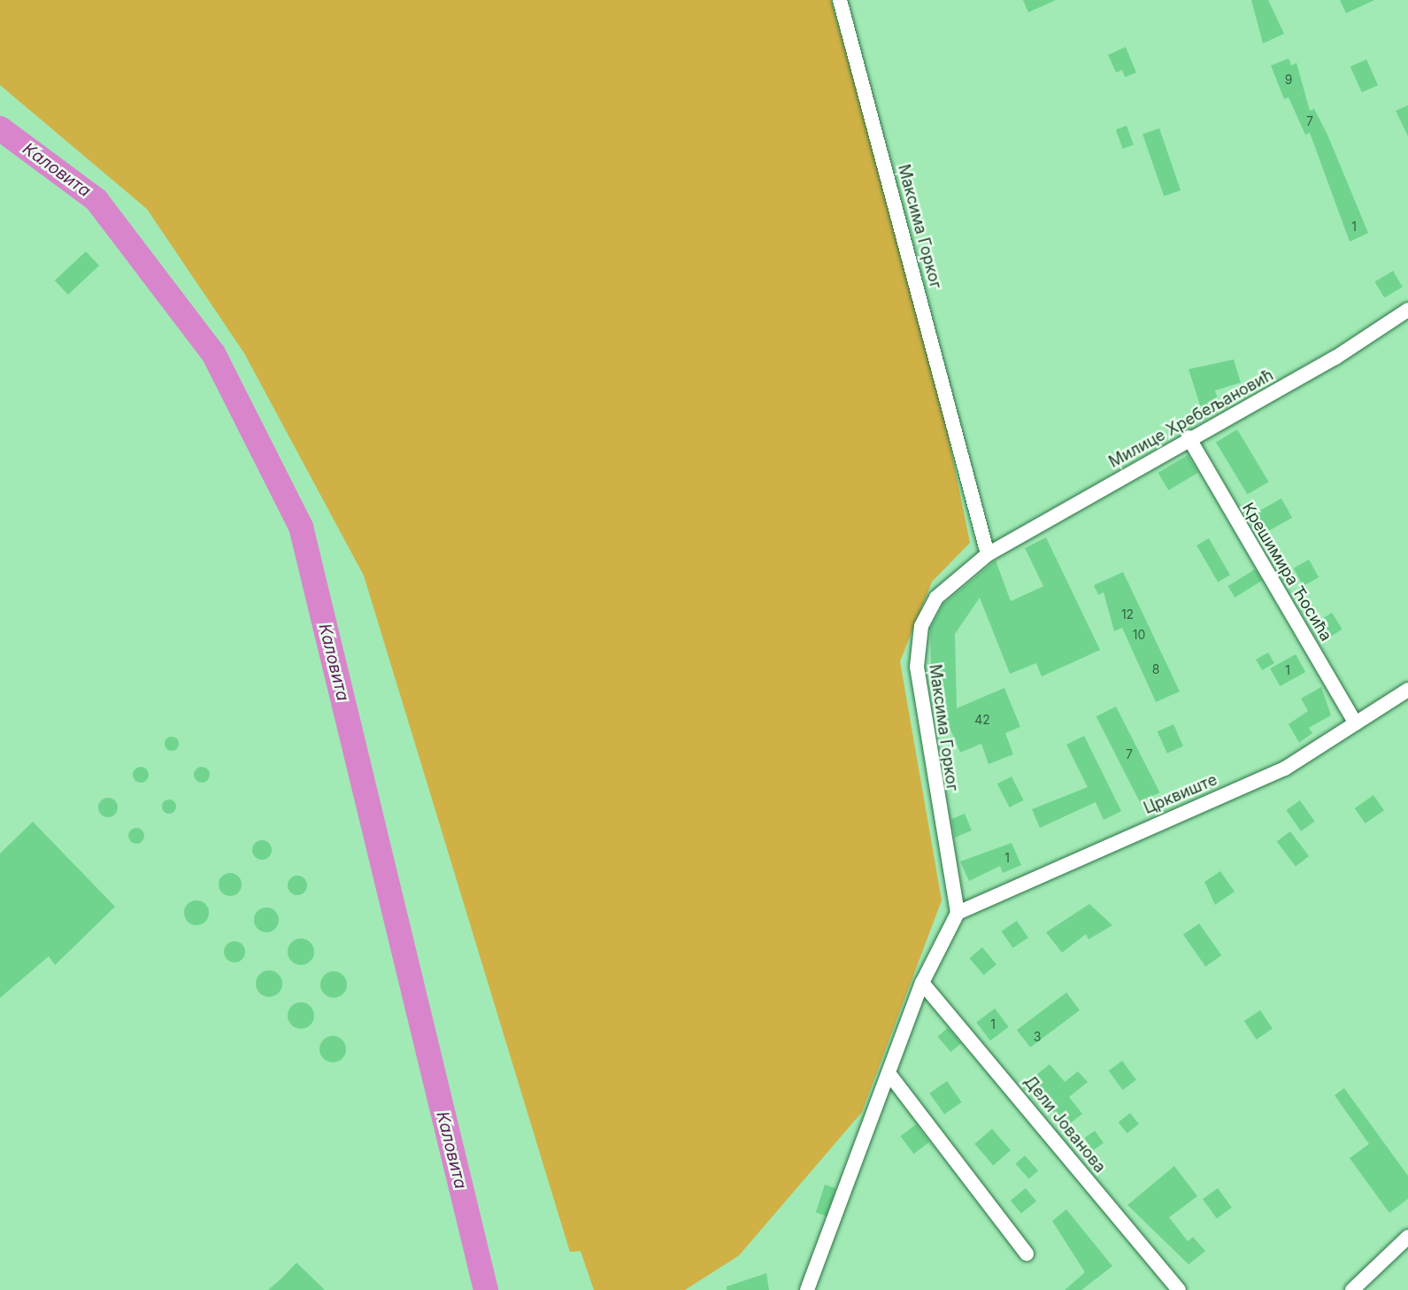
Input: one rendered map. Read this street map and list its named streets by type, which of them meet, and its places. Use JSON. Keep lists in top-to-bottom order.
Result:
{
  "streets": {
    "street": [
      "Максима Горког",
      "Милице Хребељановић",
      "Крешимира Ћосића",
      "Црквиште",
      "Дели Јованова"
    ]
  },
  "crossings": [
    ["Максима Горког", "Милице Хребељановић"],
    ["Максима Горког", "Црквиште"],
    ["Милице Хребељановић", "Крешимира Ћосића"],
    ["Крешимира Ћосића", "Црквиште"]
  ],
  "water": ["Каловита"],
  "house_numbers": [
    "9",
    "7",
    "1",
    "12",
    "10",
    "8",
    "1",
    "42",
    "7",
    "1",
    "1",
    "3"
  ]
}
